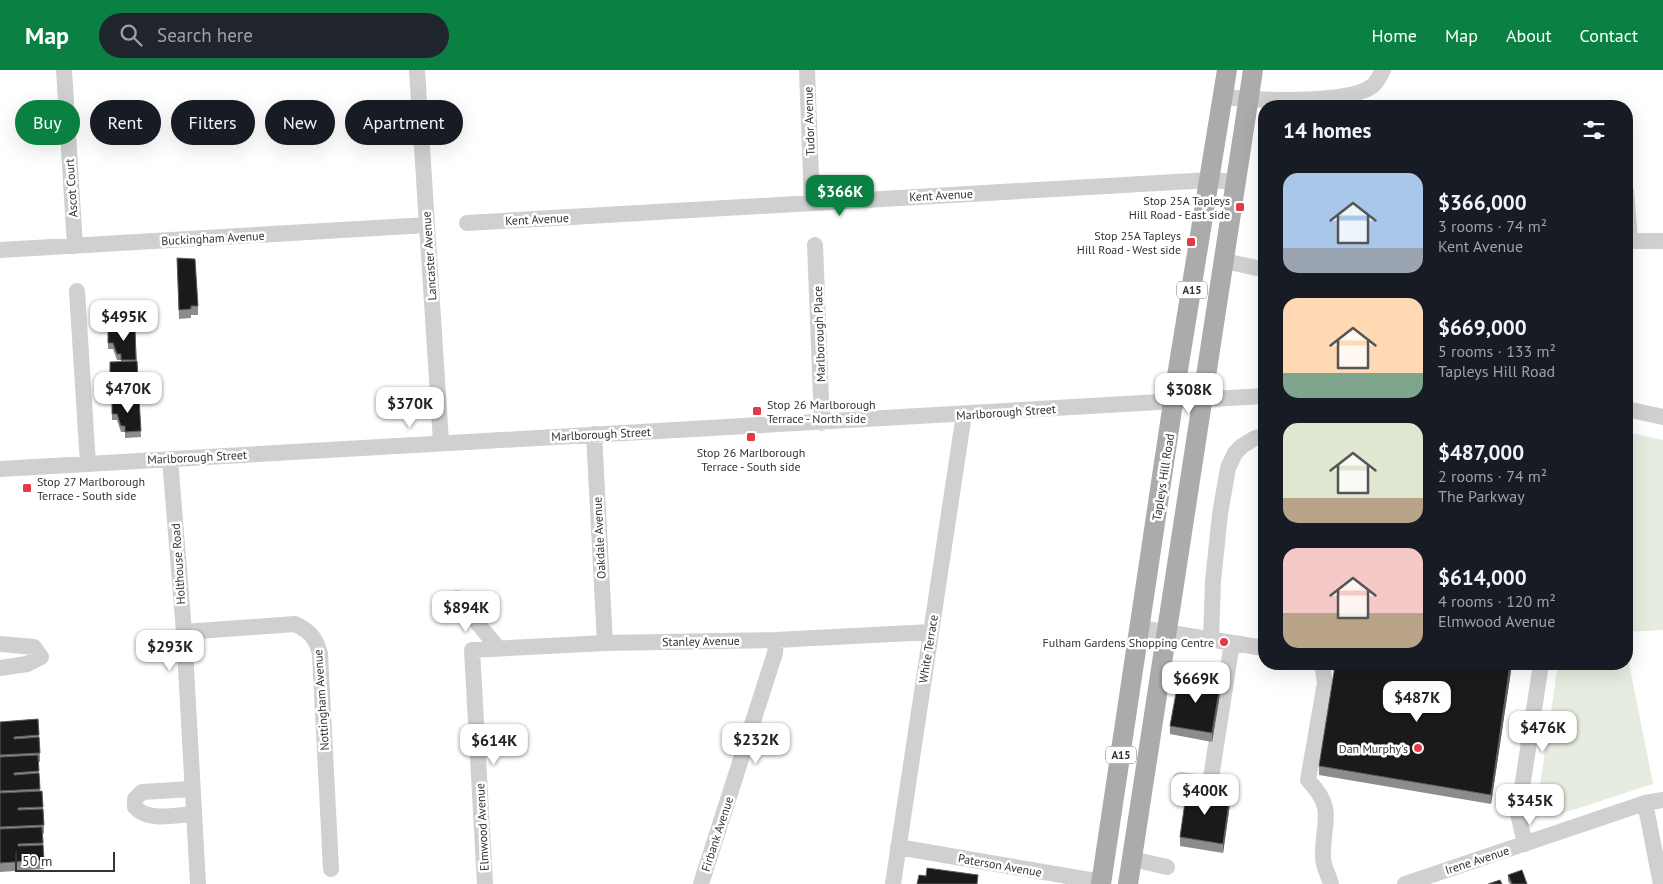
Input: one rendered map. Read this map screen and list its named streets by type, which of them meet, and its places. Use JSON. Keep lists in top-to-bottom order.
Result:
{
  "streets": {
    "main road": ["A15", "Tapleys Hill Road"],
    "street": [
      "Tudor Avenue",
      "Ascot Court",
      "Kent Avenue",
      "Buckingham Avenue",
      "Lancaster Avenue",
      "Marlborough Place",
      "Marlborough Street",
      "Oakdale Avenue",
      "Holthouse Road",
      "Stanley Avenue",
      "White Terrace",
      "Nottingham Avenue",
      "Elmwood Avenue",
      "Firbank Avenue",
      "Irene Avenue",
      "Paterson Avenue"
    ]
  },
  "crossings": [
    ["Tudor Avenue", "Kent Avenue"],
    ["Ascot Court", "Buckingham Avenue"],
    ["Kent Avenue", "A15"],
    ["Kent Avenue", "Tapleys Hill Road"],
    ["Buckingham Avenue", "Lancaster Avenue"],
    ["Lancaster Avenue", "Marlborough Street"],
    ["A15", "Marlborough Street"],
    ["Marlborough Place", "Marlborough Street"],
    ["Marlborough Street", "Tapleys Hill Road"],
    ["Marlborough Street", "Oakdale Avenue"],
    ["Marlborough Street", "Holthouse Road"],
    ["Marlborough Street", "White Terrace"],
    ["Tapleys Hill Road", "Paterson Avenue"],
    ["Oakdale Avenue", "Stanley Avenue"],
    ["Holthouse Road", "Nottingham Avenue"],
    ["Stanley Avenue", "White Terrace"],
    ["Stanley Avenue", "Elmwood Avenue"],
    ["Stanley Avenue", "Firbank Avenue"],
    ["White Terrace", "Paterson Avenue"]
  ],
  "places": {
    "transit": [
      "Stop 25A Tapleys Hill Road - East side",
      "Stop 25A Tapleys Hill Road - West side",
      "Stop 26 Marlborough Terrace - North side",
      "Stop 26 Marlborough Terrace - South side",
      "Stop 27 Marlborough Terrace - South side"
    ],
    "other": ["Fulham Gardens Shopping Centre", "Dan Murphy's"]
  },
  "scale_bar": "50 m",
  "page": {
    "header": "Map",
    "search": "Search here",
    "nav": [
      "Home",
      "Map",
      "About",
      "Contact"
    ],
    "chip": [
      "Buy",
      "Rent",
      "Filters",
      "New",
      "Apartment"
    ],
    "heading": "14 homes",
    "list": [
      {
        "name": "$366,000",
        "note": "3 rooms · 74 m² · Kent Avenue"
      },
      {
        "name": "$669,000",
        "note": "5 rooms · 133 m² · Tapleys Hill Road"
      },
      {
        "name": "$487,000",
        "note": "2 rooms · 74 m² · The Parkway"
      },
      {
        "name": "$614,000",
        "note": "4 rooms · 120 m² · Elmwood Avenue"
      }
    ],
    "price": [
      "$366K",
      "$495K",
      "$470K",
      "$308K",
      "$370K",
      "$894K",
      "$293K",
      "$669K",
      "$487K",
      "$476K",
      "$232K",
      "$614K",
      "$400K",
      "$345K"
    ],
    "scale": "50 m"
  }
}
